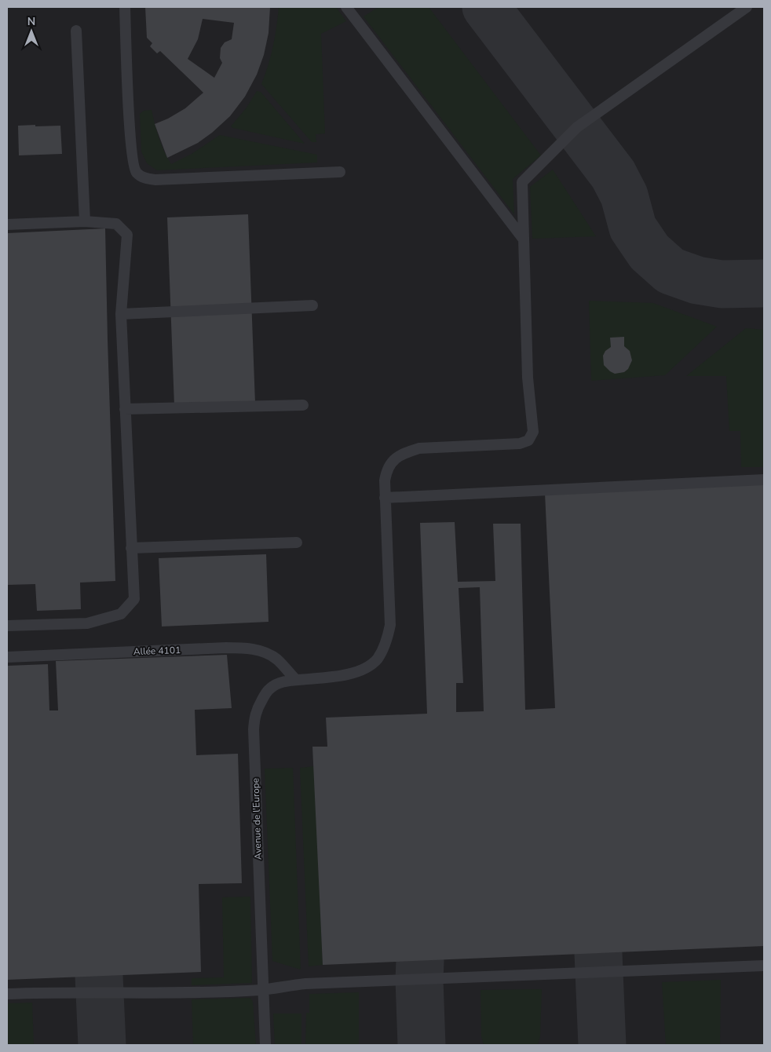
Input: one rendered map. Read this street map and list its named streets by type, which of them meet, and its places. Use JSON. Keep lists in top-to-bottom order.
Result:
{
  "streets": {
    "lane": ["Allée 4101", "Avenue de l'Europe"]
  },
  "crossings": [
    ["Allée 4101", "Avenue de l'Europe"]
  ],
  "north": "top"
}
